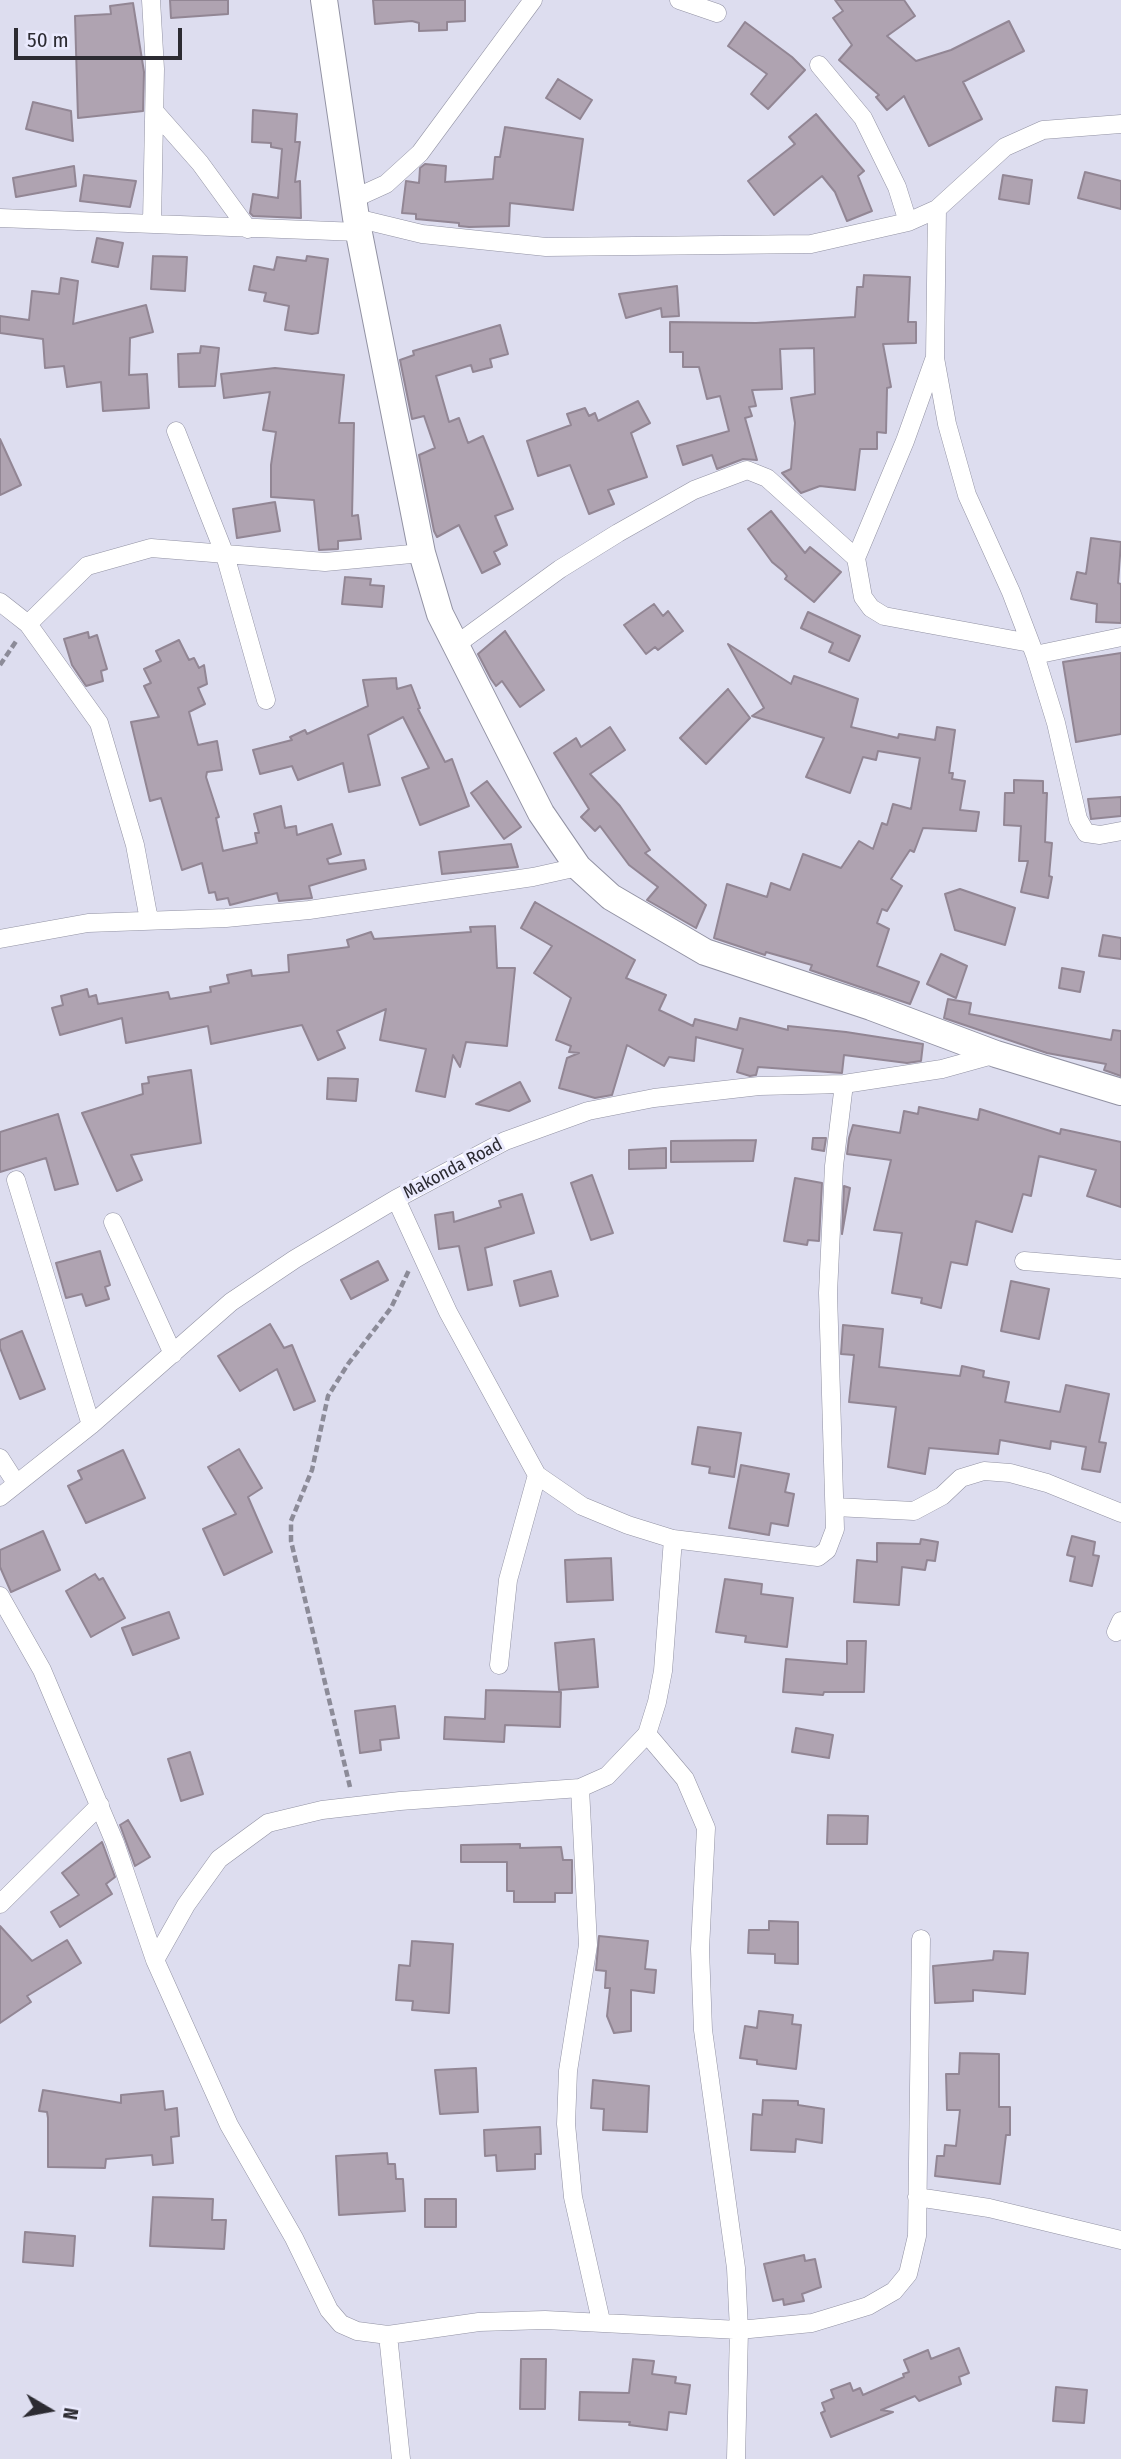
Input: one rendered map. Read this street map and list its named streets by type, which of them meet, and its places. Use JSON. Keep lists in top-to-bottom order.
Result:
{
  "streets": {
    "street": ["Makonda Road"]
  },
  "scale_bar": "50 m",
  "north": "right"
}
